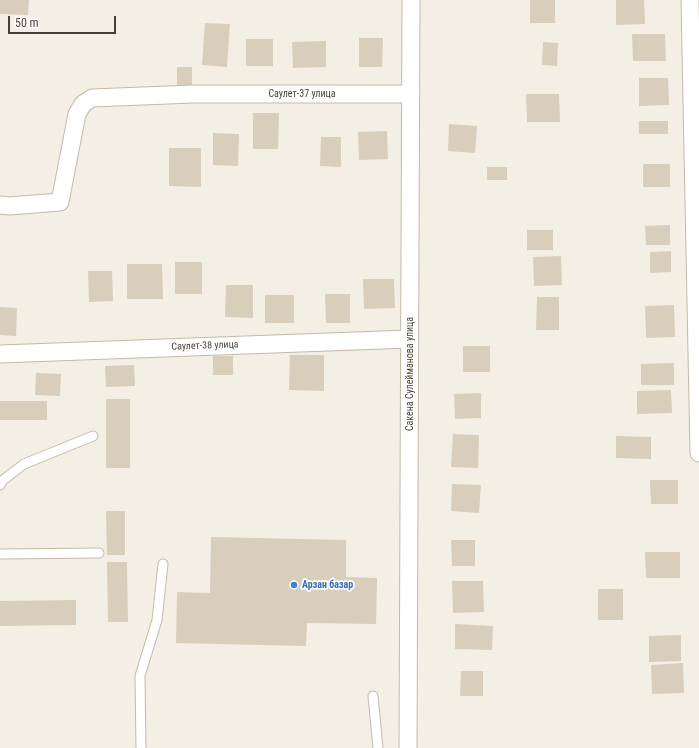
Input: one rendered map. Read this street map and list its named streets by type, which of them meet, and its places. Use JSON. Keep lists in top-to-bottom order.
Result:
{
  "streets": {
    "street": ["Саулет-37 улица", "Саулет-38 улица", "Сакена Сулейманова улица"]
  },
  "crossings": [
    ["Саулет-37 улица", "Сакена Сулейманова улица"],
    ["Саулет-38 улица", "Сакена Сулейманова улица"]
  ],
  "places": ["Арзан базар"],
  "scale_bar": "50 m"
}
